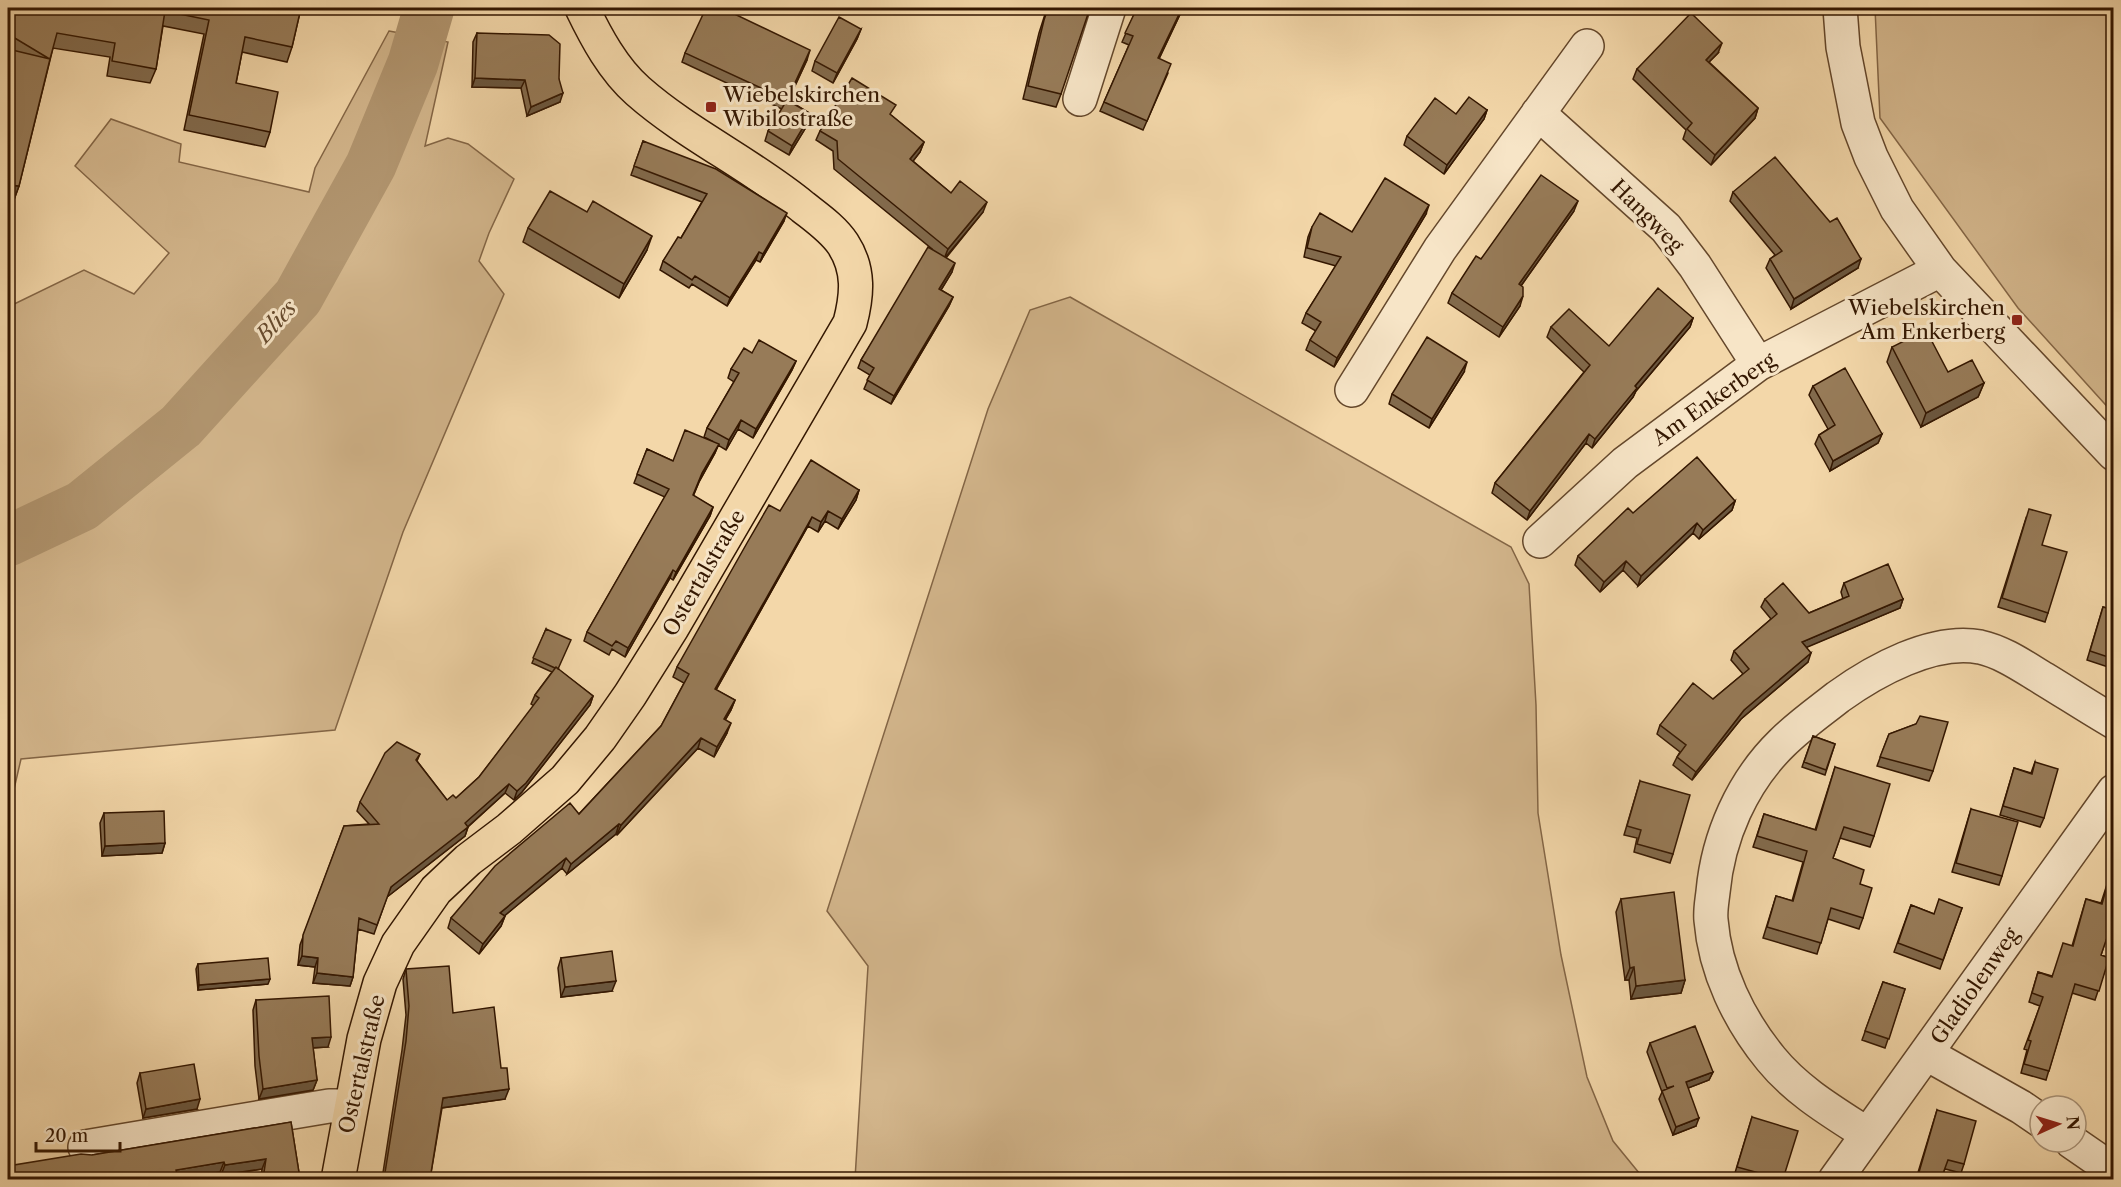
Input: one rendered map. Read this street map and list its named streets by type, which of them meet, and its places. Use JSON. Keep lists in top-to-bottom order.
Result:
{
  "streets": {
    "main road": ["Ostertalstraße"],
    "street": ["Hangweg", "Am Enkerberg", "Gladiolenweg"]
  },
  "crossings": [
    ["Hangweg", "Am Enkerberg"]
  ],
  "water": ["Blies"],
  "places": {
    "transit": ["Wiebelskirchen Wibilostraße", "Wiebelskirchen Am Enkerberg"]
  },
  "scale_bar": "20 m",
  "north": "right"
}
